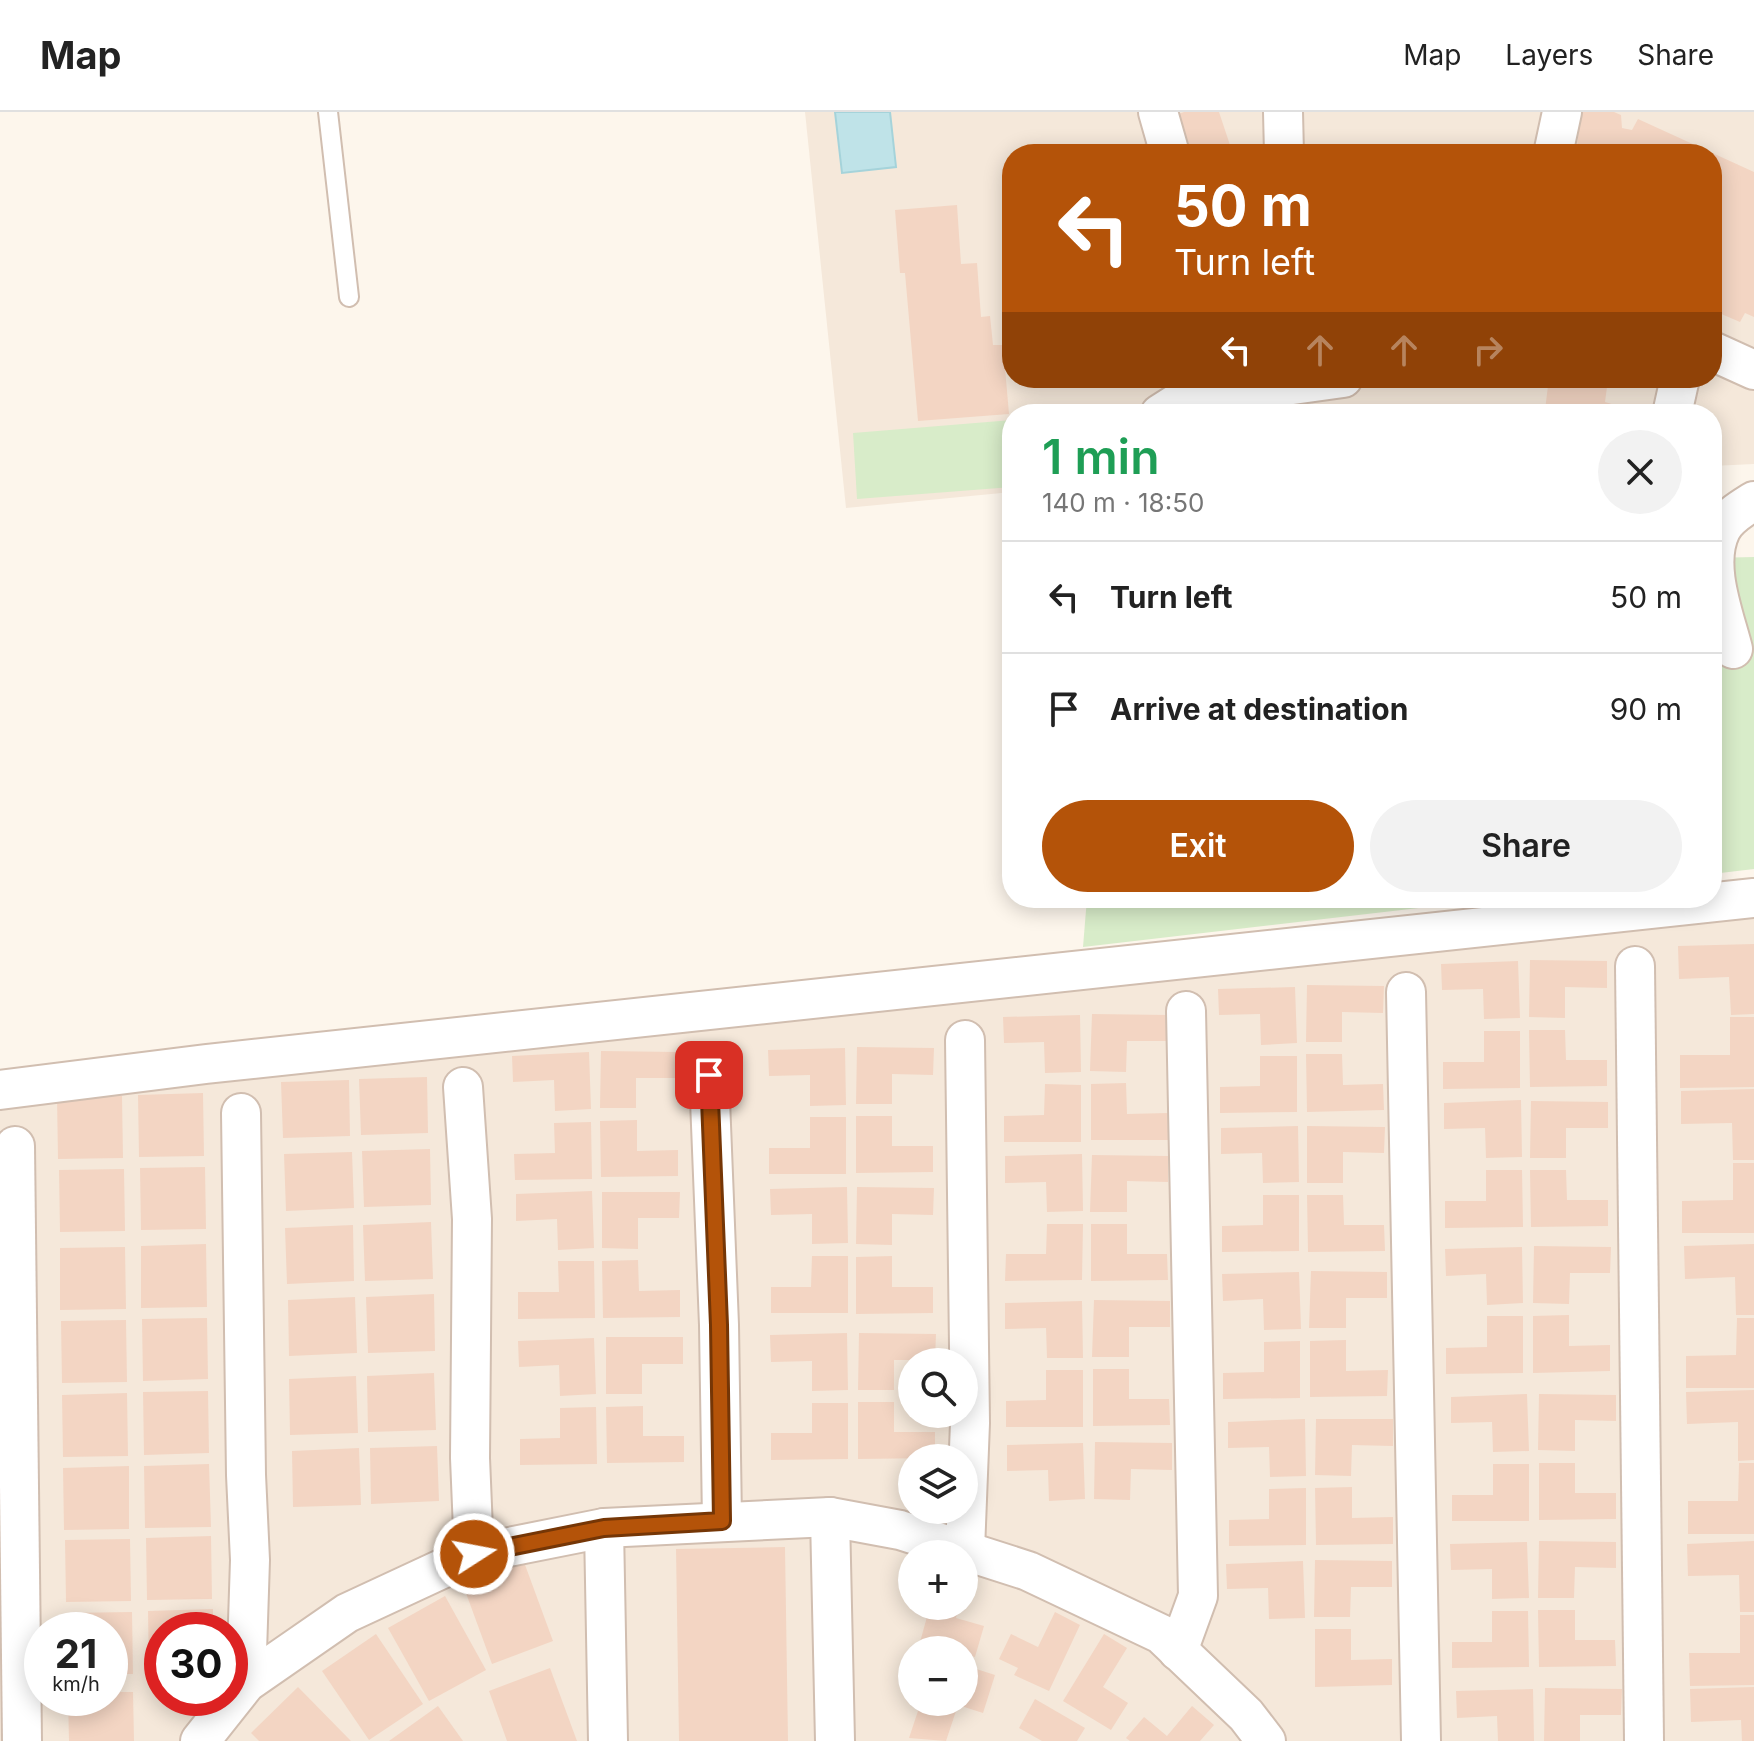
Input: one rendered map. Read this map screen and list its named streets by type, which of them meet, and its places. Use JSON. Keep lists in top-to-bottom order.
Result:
{
  "page": {
    "header": "Map",
    "nav": ["Map", "Layers", "Share"],
    "turn": ["50 m", "Turn left"],
    "heading": ["1 min", "140 m · 18:50"],
    "list": [
      {
        "name": "Turn left",
        "value": "50 m"
      },
      {
        "name": "Arrive at destination",
        "value": "90 m"
      }
    ],
    "buttons": ["Exit", "Share"],
    "map_buttons": ["+", "−"],
    "speed": "21 km/h",
    "limit": "30"
  }
}
